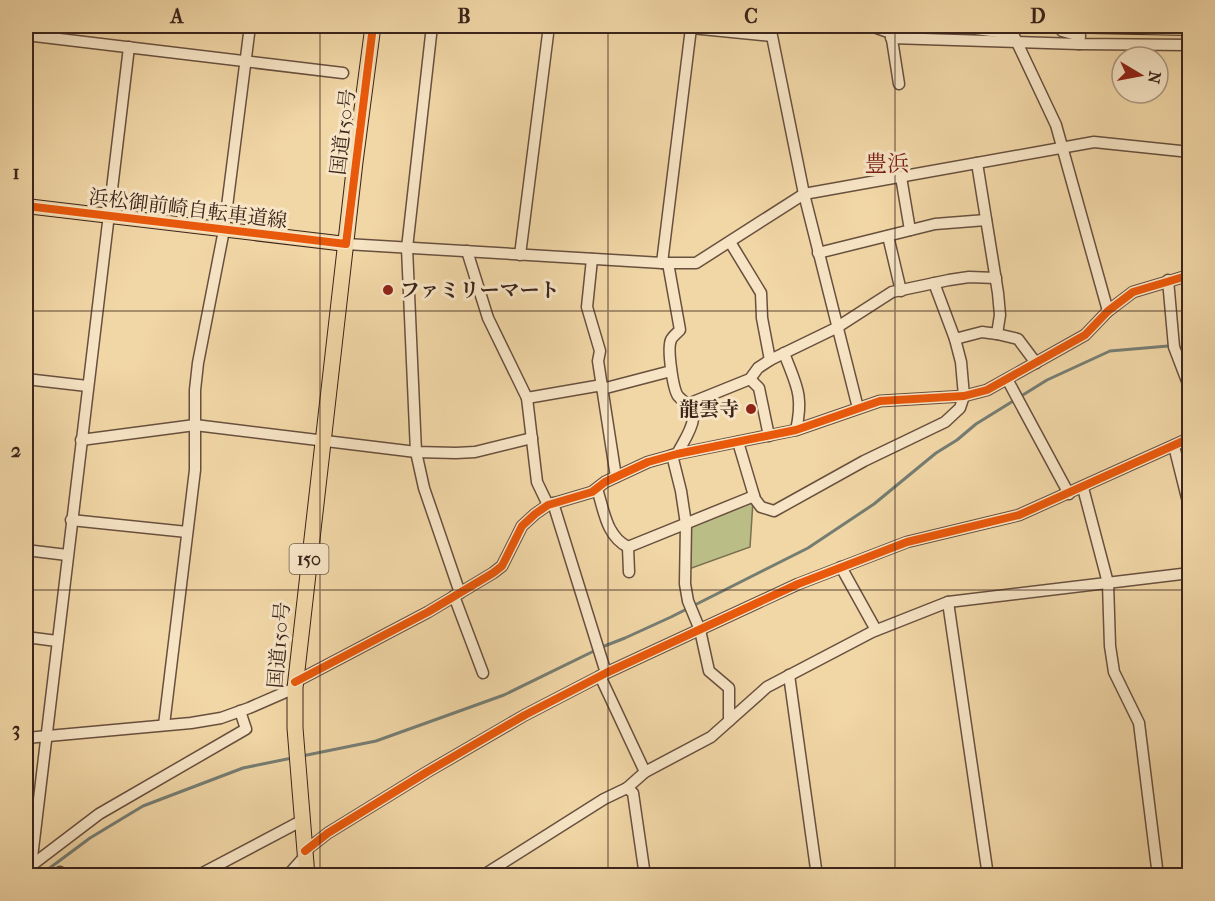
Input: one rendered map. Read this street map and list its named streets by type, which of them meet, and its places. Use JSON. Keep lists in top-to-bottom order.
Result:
{
  "streets": {
    "highway": ["国道150号", "150"],
    "main road": ["浜松御前崎自転車道線"]
  },
  "crossings": [
    ["国道150号", "浜松御前崎自転車道線"]
  ],
  "districts": ["豊浜"],
  "places": ["ファミリーマート", "龍雲寺"],
  "north": "right",
  "grid": {
    "columns": [
      "A",
      "B",
      "C",
      "D"
    ],
    "rows": ["1", "2", "3"]
  }
}
